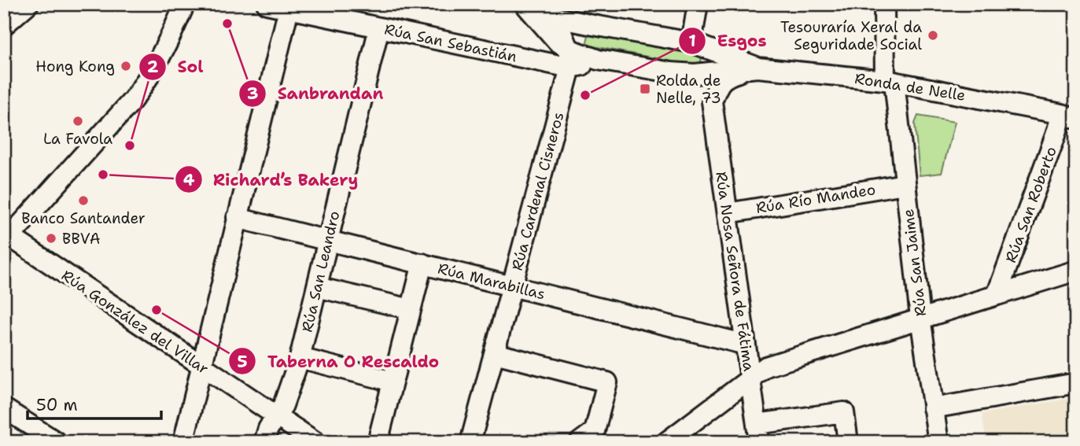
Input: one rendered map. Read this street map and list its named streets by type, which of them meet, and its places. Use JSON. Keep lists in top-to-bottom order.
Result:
{
  "streets": {
    "street": [
      "Rúa San Sebastián",
      "Ronda de Nelle",
      "Rúa Cardenal Cisneros",
      "Rúa Río Mandeo",
      "Rúa San Roberto",
      "Rúa San Jaime",
      "Rúa San Leandro",
      "Rúa Nosa Señora de Fátima",
      "Rúa Marabillas",
      "Rúa González del Villar"
    ]
  },
  "crossings": [
    ["Rúa San Sebastián", "Ronda de Nelle"],
    ["Rúa San Sebastián", "Rúa Cardenal Cisneros"],
    ["Rúa San Sebastián", "Rúa San Leandro"],
    ["Ronda de Nelle", "Rúa Cardenal Cisneros"],
    ["Ronda de Nelle", "Rúa San Roberto"],
    ["Ronda de Nelle", "Rúa San Jaime"],
    ["Ronda de Nelle", "Rúa Nosa Señora de Fátima"],
    ["Rúa Cardenal Cisneros", "Rúa Marabillas"],
    ["Rúa Río Mandeo", "Rúa San Jaime"],
    ["Rúa Río Mandeo", "Rúa Nosa Señora de Fátima"],
    ["Rúa San Leandro", "Rúa Marabillas"],
    ["Rúa San Leandro", "Rúa González del Villar"],
    ["Rúa Nosa Señora de Fátima", "Rúa Marabillas"]
  ],
  "places": {
    "other": [
      "Sanbrandan",
      "Tesouraría Xeral da Seguridade Social",
      "Hong Kong",
      "Esgos",
      "La Favola",
      "Sol",
      "Richard’s Bakery",
      "Banco Santander",
      "BBVA",
      "Taberna O Rescaldo"
    ],
    "transit": ["Rolda de Nelle, 73"]
  },
  "scale_bar": "50 m"
}
